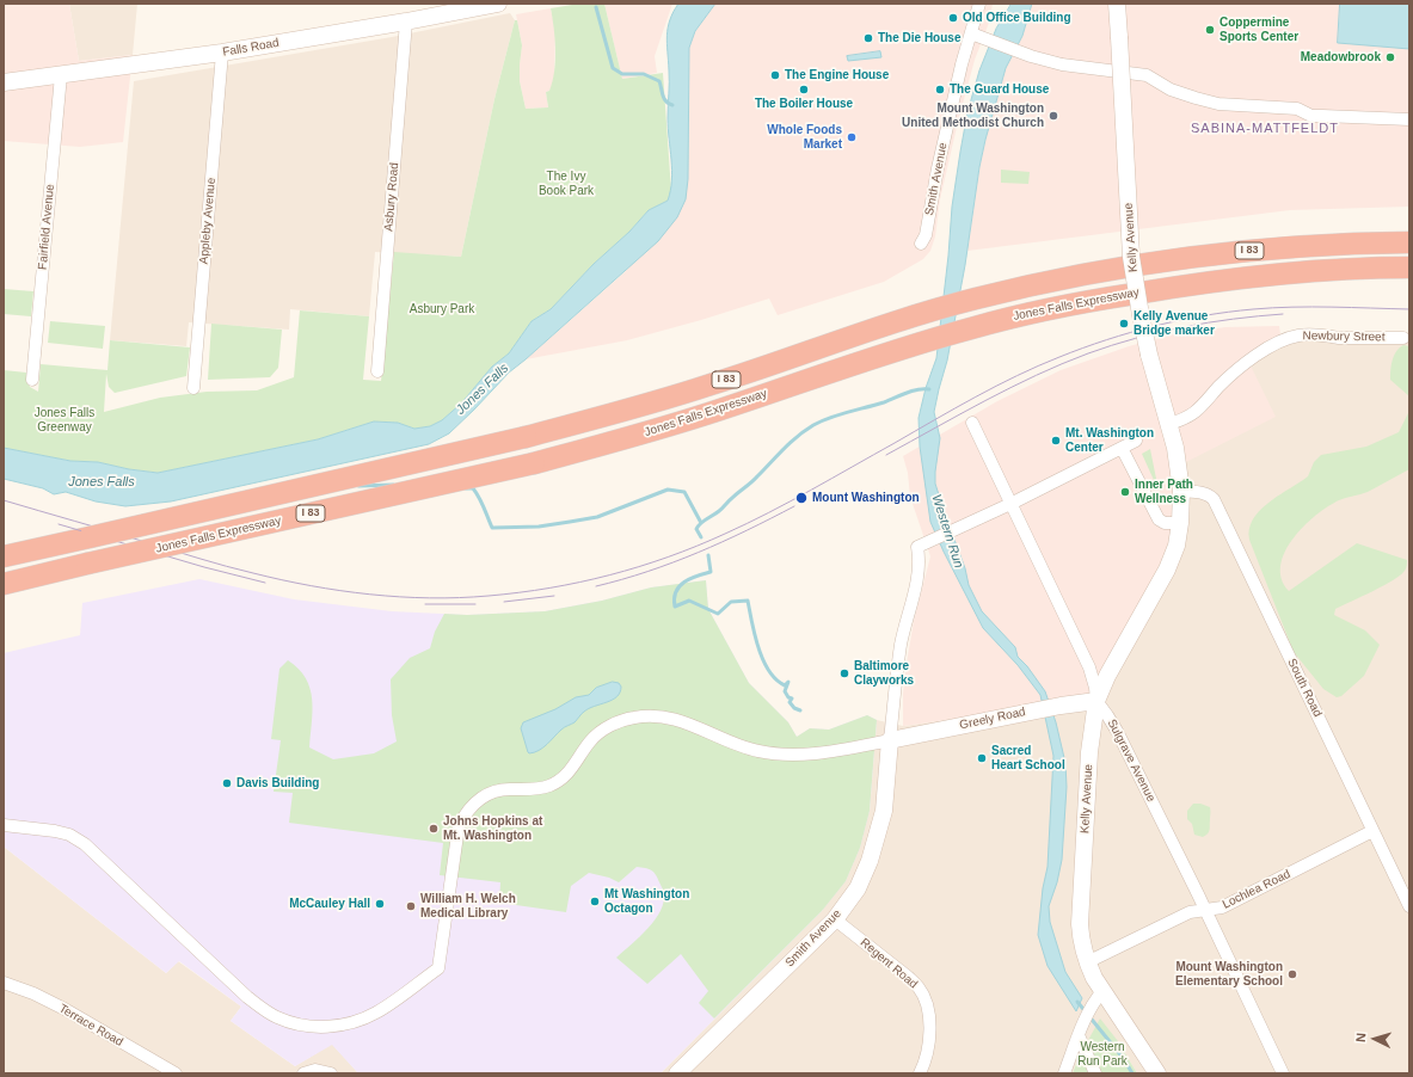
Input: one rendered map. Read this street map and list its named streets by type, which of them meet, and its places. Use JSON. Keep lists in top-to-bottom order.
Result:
{
  "streets": {
    "highway": ["I 83", "Jones Falls Expressway"],
    "main road": [
      "Falls Road",
      "Smith Avenue",
      "Kelly Avenue",
      "Greely Road"
    ],
    "street": [
      "Asbury Road",
      "Appleby Avenue",
      "Fairfield Avenue",
      "Newbury Street",
      "South Road",
      "Sulgrave Avenue",
      "Lochlea Road",
      "Regent Road",
      "Terrace Road"
    ]
  },
  "crossings": [
    ["Falls Road", "Asbury Road"],
    ["Falls Road", "Appleby Avenue"],
    ["Falls Road", "Fairfield Avenue"],
    ["Smith Avenue", "Greely Road"],
    ["Smith Avenue", "Sulgrave Avenue"],
    ["Smith Avenue", "Regent Road"],
    ["Kelly Avenue", "Newbury Street"],
    ["Kelly Avenue", "South Road"],
    ["Kelly Avenue", "Greely Road"],
    ["Kelly Avenue", "Sulgrave Avenue"],
    ["Kelly Avenue", "Lochlea Road"],
    ["South Road", "Lochlea Road"],
    ["Greely Road", "Sulgrave Avenue"],
    ["Sulgrave Avenue", "Lochlea Road"]
  ],
  "districts": ["SABINA-MATTFELDT"],
  "water": ["Jones Falls", "Western Run"],
  "parks": [
    "The Ivy Book Park",
    "Asbury Park",
    "Jones Falls Greenway",
    "Western Run Park"
  ],
  "places": [
    "Old Office Building",
    "Coppermine Sports Center",
    "The Die House",
    "Meadowbrook",
    "The Engine House",
    "The Boiler House",
    "The Guard House",
    "Mount Washington United Methodist Church",
    "Whole Foods Market",
    "Kelly Avenue Bridge marker",
    "Mt. Washington Center",
    "Inner Path Wellness",
    "Mount Washington",
    "Baltimore Clayworks",
    "Sacred Heart School",
    "Davis Building",
    "Johns Hopkins at Mt. Washington",
    "Mt Washington Octagon",
    "McCauley Hall",
    "William H. Welch Medical Library",
    "Mount Washington Elementary School"
  ],
  "north": "left"
}
